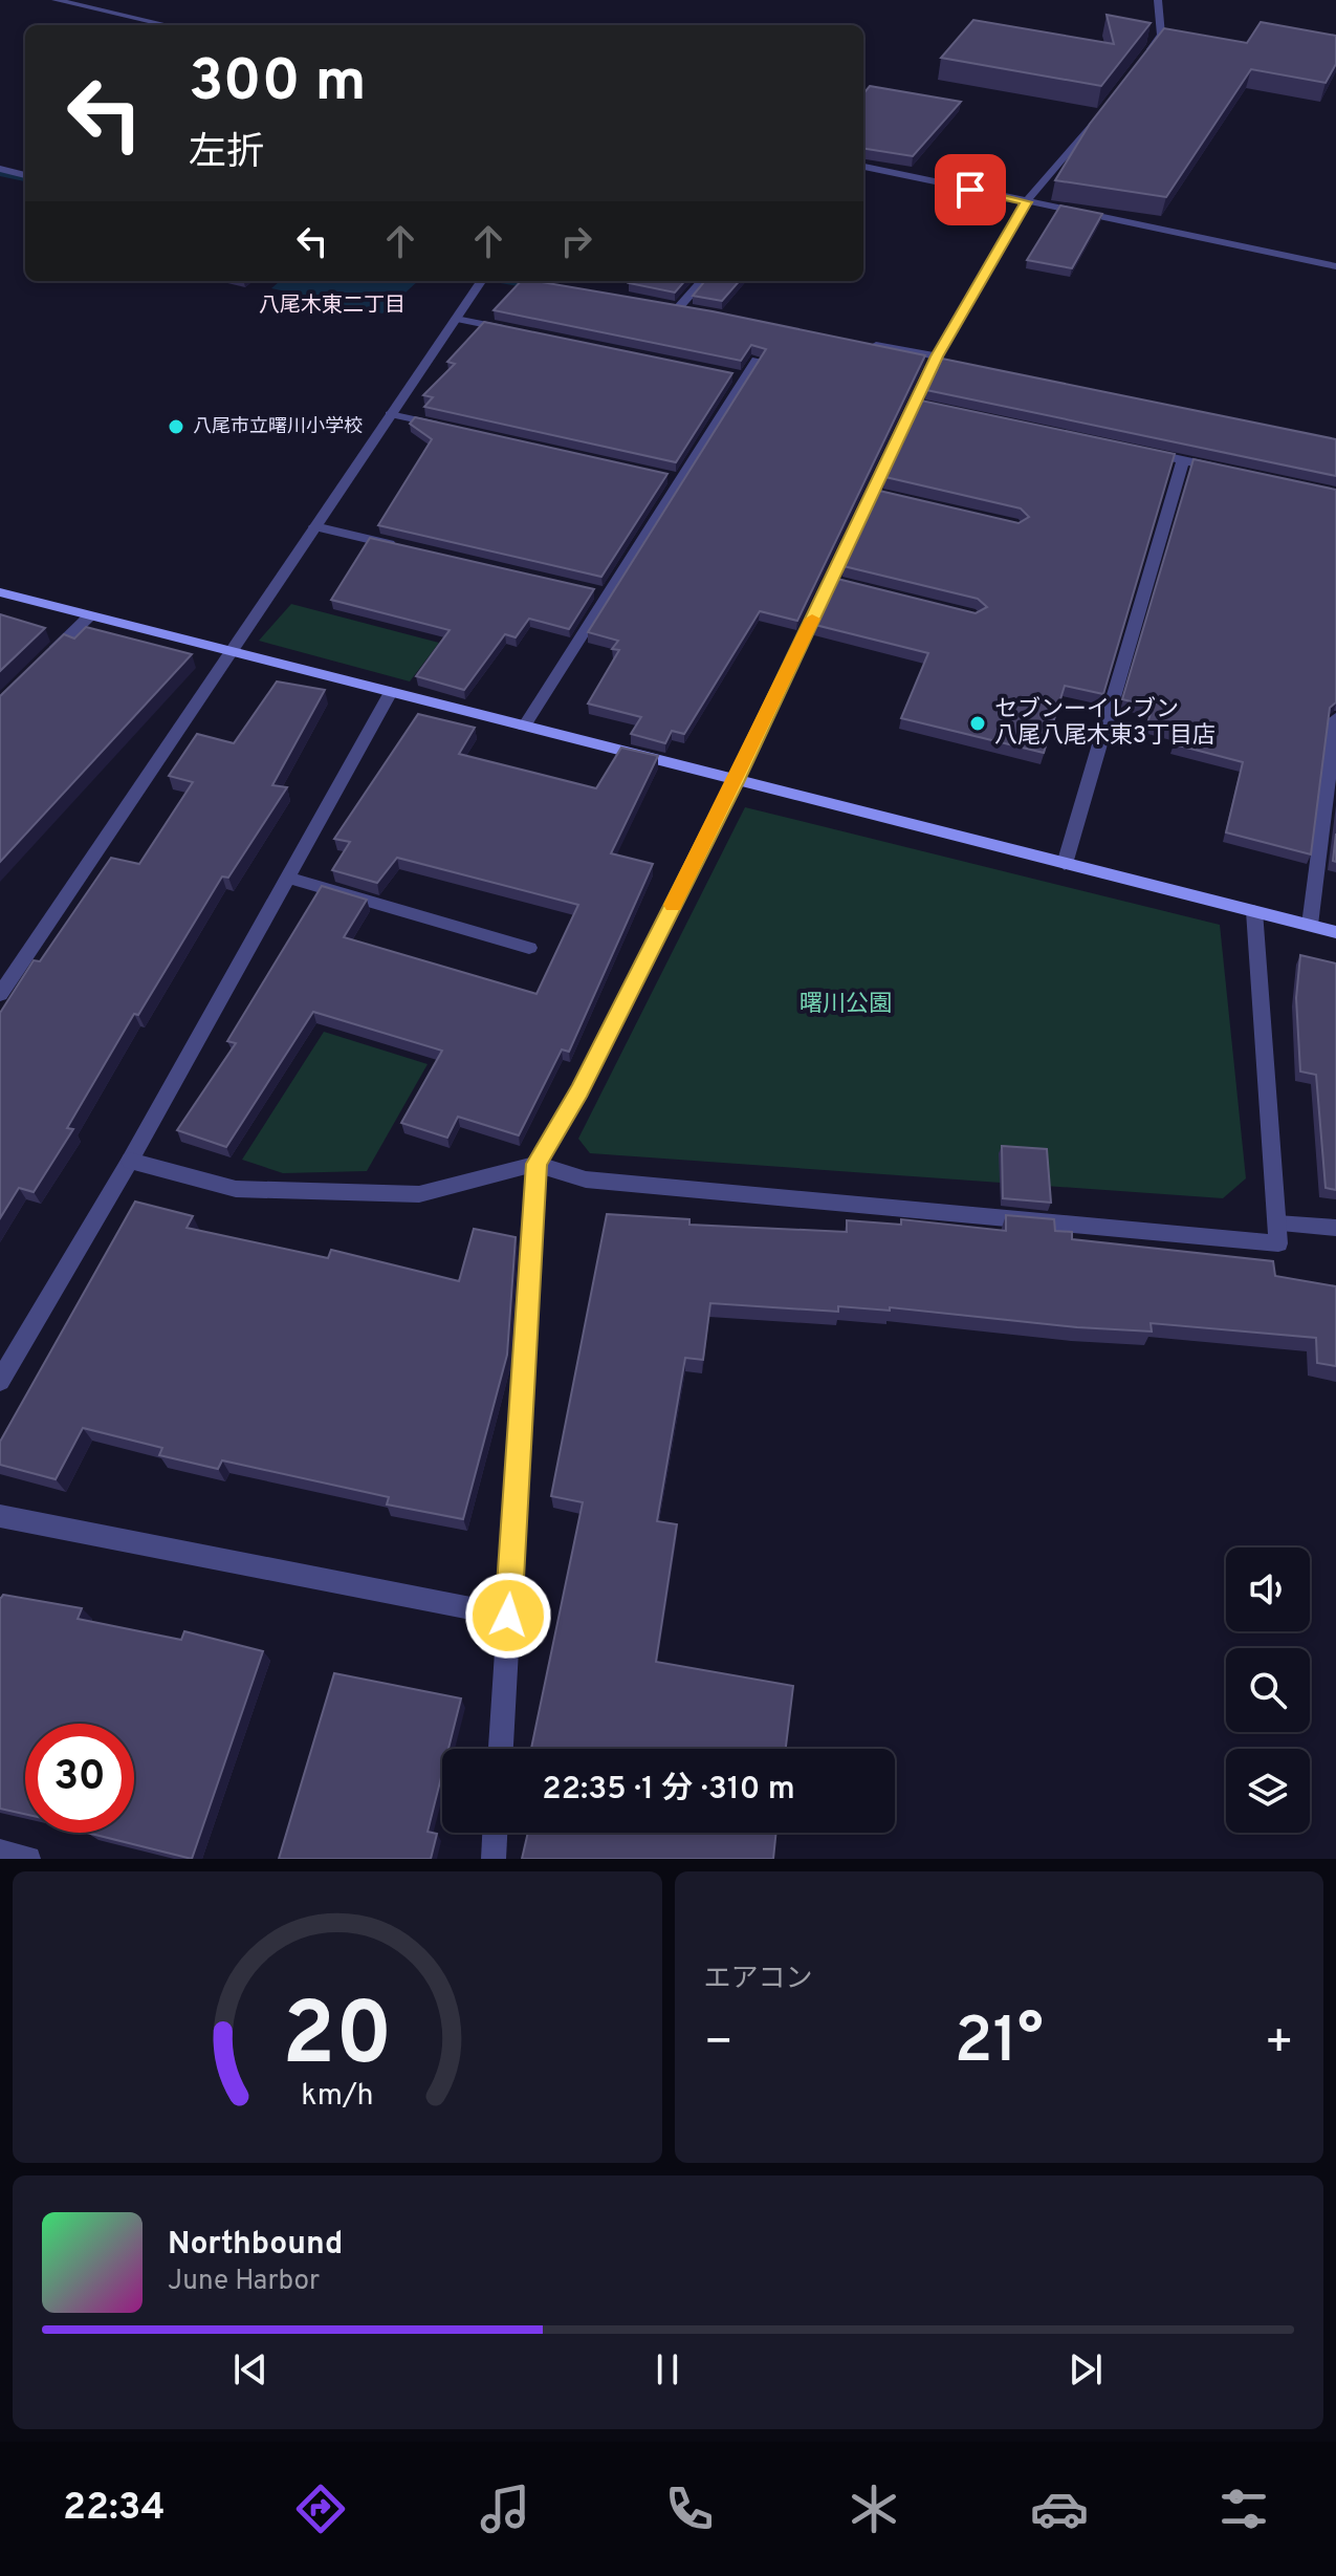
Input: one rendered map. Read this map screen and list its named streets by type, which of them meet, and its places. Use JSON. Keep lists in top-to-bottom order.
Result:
{
  "districts": ["八尾木東二丁目"],
  "parks": ["曙川公園"],
  "places": ["八尾市立曙川小学校", "セブンーイレブン 八尾八尾木東3丁目店"],
  "page": {
    "turn": ["300 m", "左折"],
    "limit": "30",
    "trip": "22:35 · 1 分 · 310 m",
    "tile": "エアコン",
    "heat": ["−", "21°", "+"],
    "song": ["Northbound", "June Harbor"],
    "tabs": "22:34",
    "gauge": ["20", "km/h"]
  }
}
